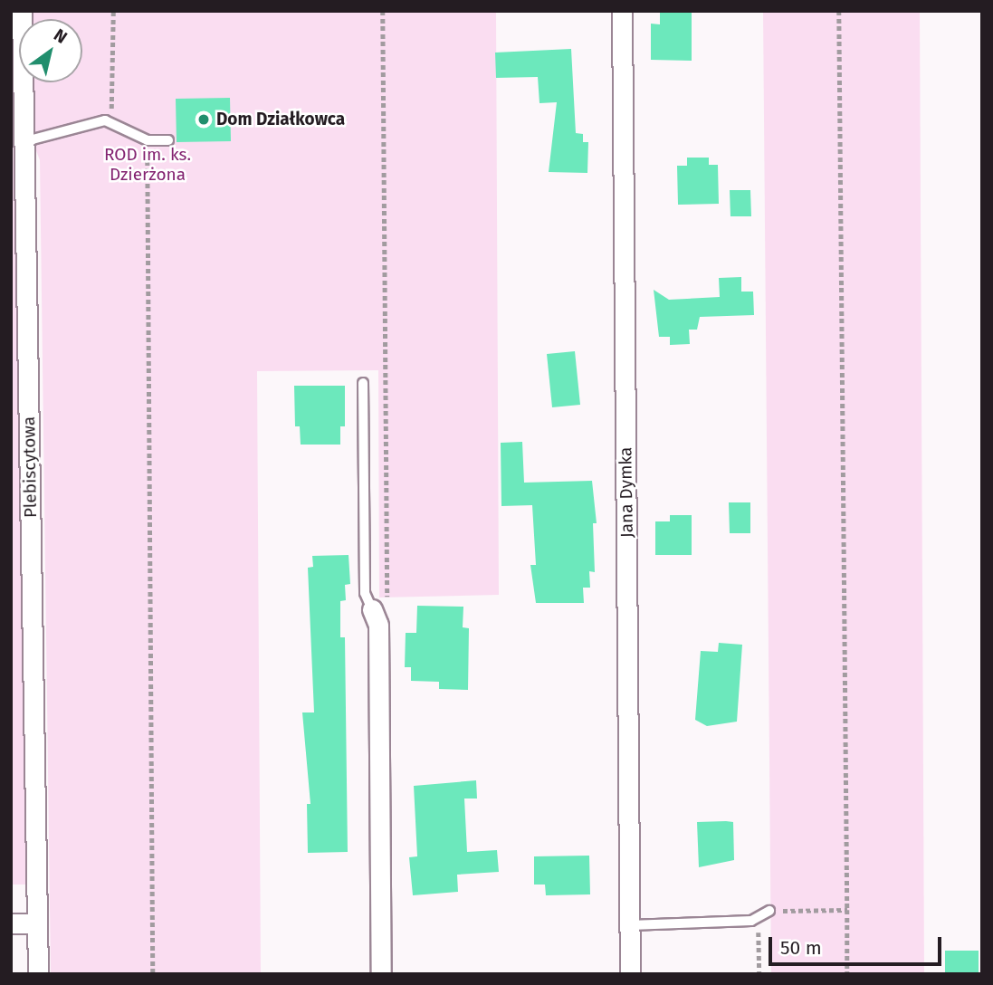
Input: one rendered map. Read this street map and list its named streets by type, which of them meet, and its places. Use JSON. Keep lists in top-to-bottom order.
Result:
{
  "streets": {
    "street": ["Plebiscytowa", "Jana Dymka"]
  },
  "parks": ["ROD im. ks. Dzierżona"],
  "places": ["Dom Działkowca"],
  "scale_bar": "50 m",
  "north": "top right"
}
